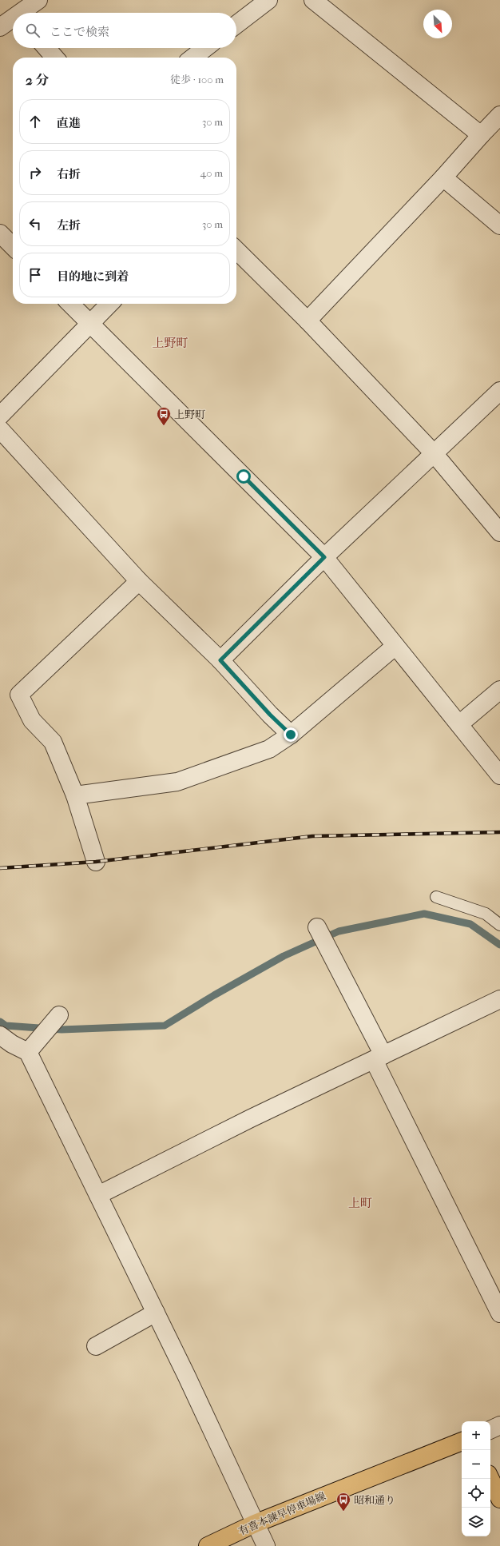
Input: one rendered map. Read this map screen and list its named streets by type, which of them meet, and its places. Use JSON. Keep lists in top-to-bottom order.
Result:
{
  "streets": {
    "main road": ["有喜本諫早停車場線"]
  },
  "districts": ["上野町", "上町"],
  "places": {
    "bus stop": ["上野町", "昭和通り"]
  },
  "north": "bottom right",
  "page": {
    "search": "ここで検索",
    "heading": ["2 分", "徒歩 · 100 m"],
    "list": [
      ["直進", "30 m"],
      ["右折", "40 m"],
      ["左折", "30 m"],
      "目的地に到着"
    ],
    "map_buttons": ["+", "−"]
  }
}
